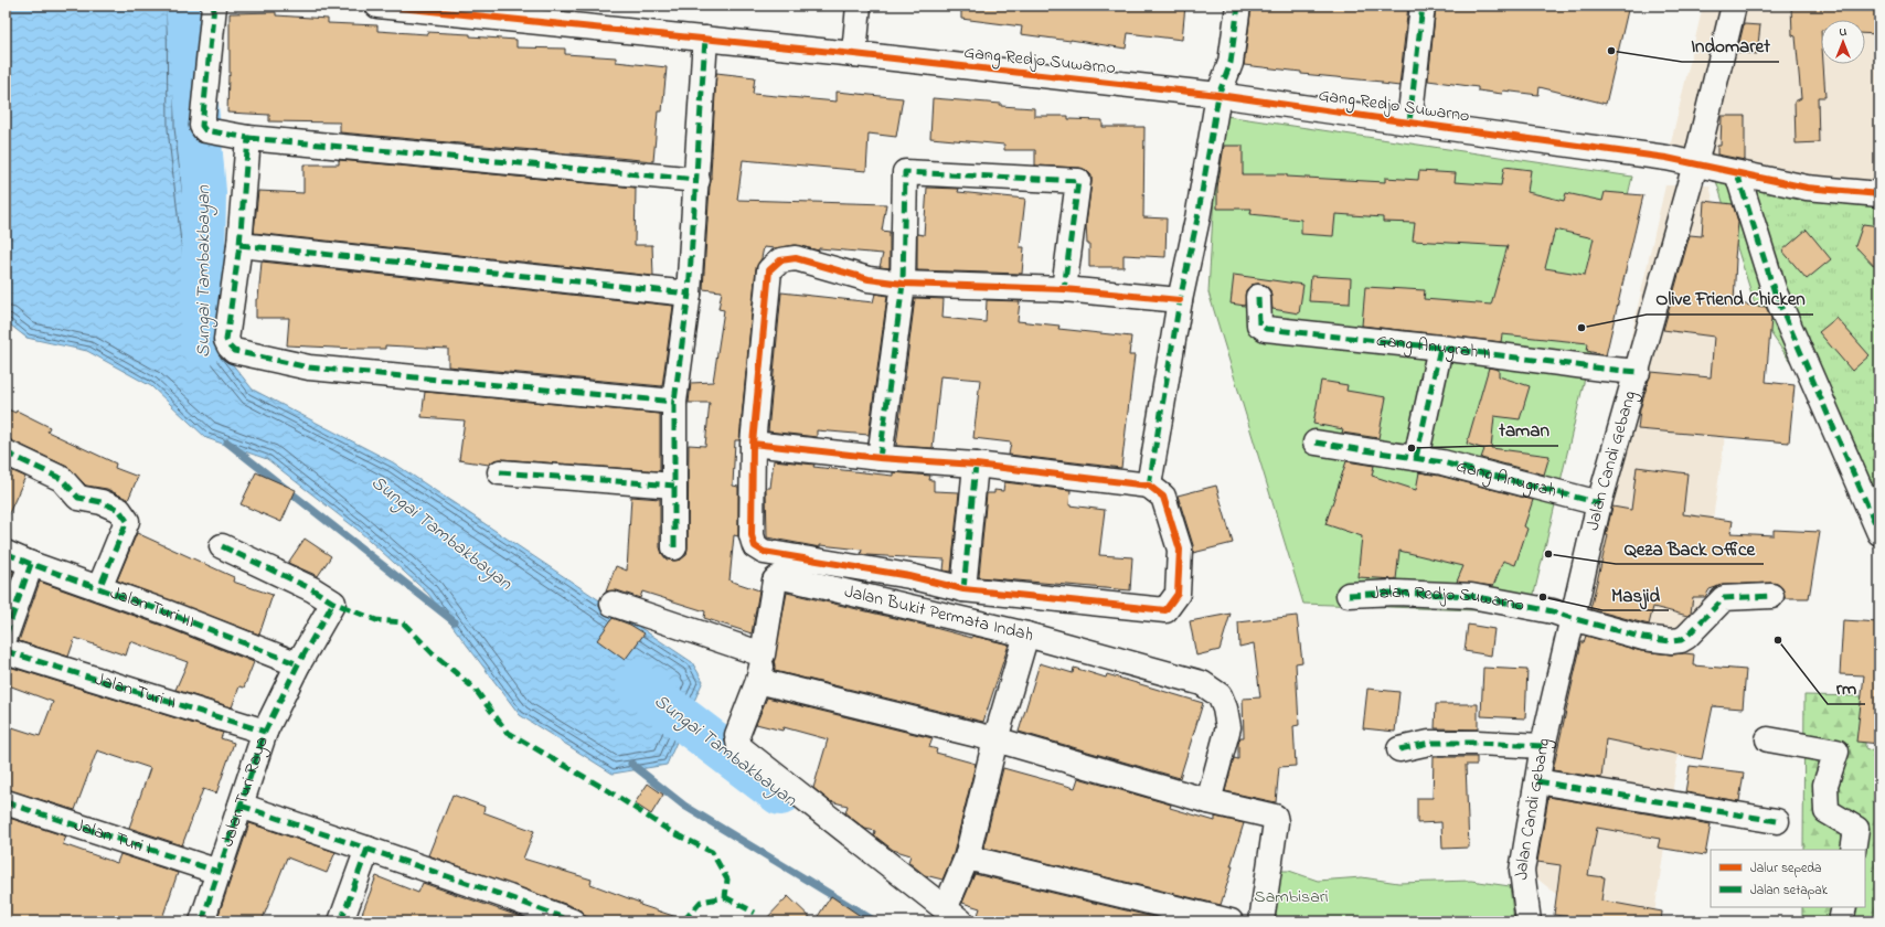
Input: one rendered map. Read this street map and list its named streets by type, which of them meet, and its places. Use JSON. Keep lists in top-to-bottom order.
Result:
{
  "streets": {
    "street": [
      "Gang Redjo Suwarno",
      "Gang Anugrah II",
      "Jalan Candi Gebang",
      "Gang Anugrah I",
      "Jalan Redjo Suwarno",
      "Jalan Turi III",
      "Jalan Bukit Permata Indah",
      "Jalan Turi II",
      "Jalan Turi Raya",
      "Jalan Turi I"
    ]
  },
  "crossings": [
    ["Gang Redjo Suwarno", "Jalan Candi Gebang"],
    ["Gang Anugrah II", "Jalan Candi Gebang"],
    ["Jalan Candi Gebang", "Gang Anugrah I"],
    ["Jalan Candi Gebang", "Jalan Redjo Suwarno"],
    ["Jalan Turi III", "Jalan Turi Raya"],
    ["Jalan Turi II", "Jalan Turi Raya"],
    ["Jalan Turi Raya", "Jalan Turi I"]
  ],
  "water": ["Sungai Tambakbayan"],
  "parks": ["Sambisari"],
  "places": [
    "Indomaret",
    "Olive Friend Chicken",
    "taman",
    "Qeza Back Office",
    "Masjid",
    "rm"
  ],
  "legend": ["Jalur sepeda", "Jalan setapak"],
  "north": "top"
}
